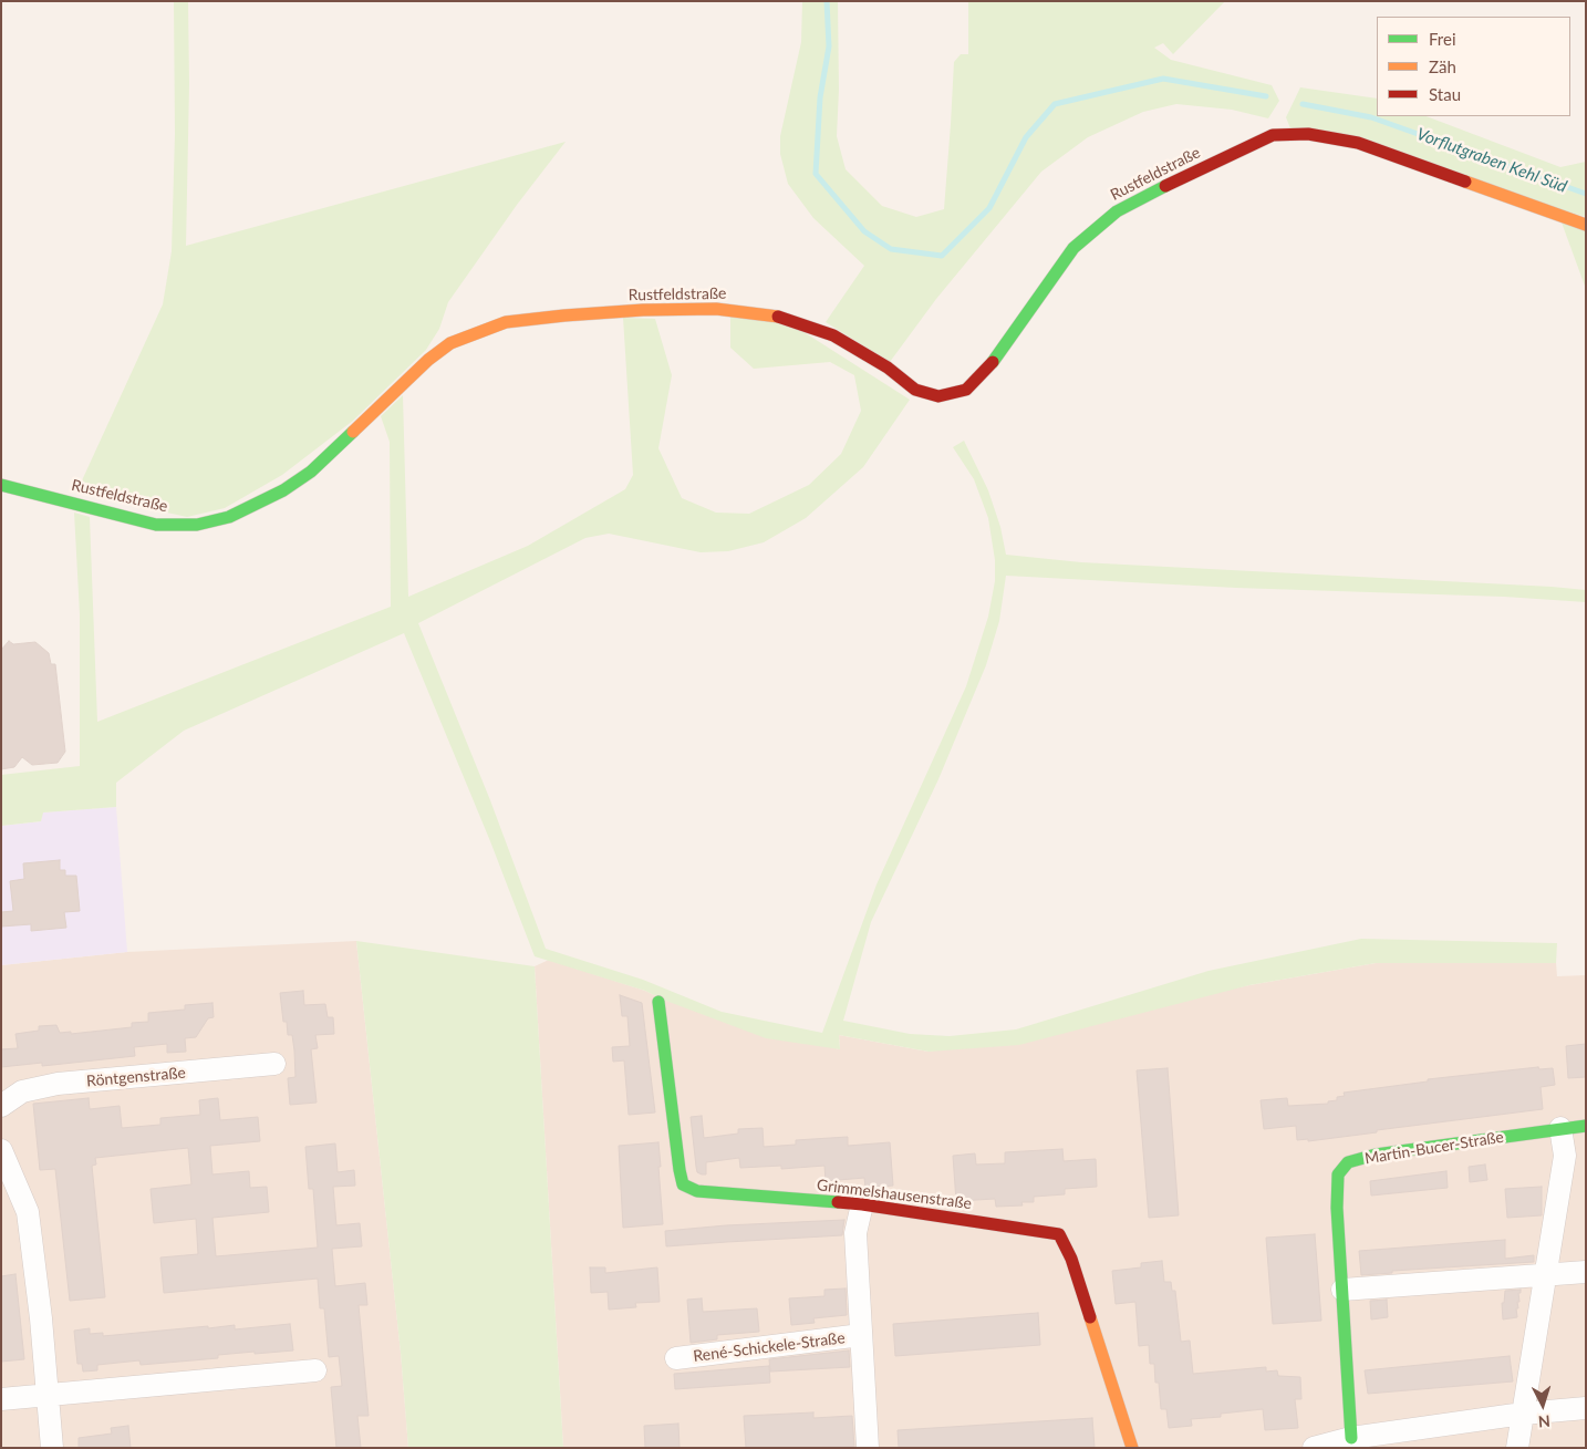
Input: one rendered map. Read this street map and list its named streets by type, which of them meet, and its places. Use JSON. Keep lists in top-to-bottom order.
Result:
{
  "streets": {
    "street": [
      "Rustfeldstraße",
      "Röntgenstraße",
      "Martin-Bucer-Straße",
      "Grimmelshausenstraße",
      "René-Schickele-Straße"
    ]
  },
  "crossings": [
    ["Grimmelshausenstraße", "René-Schickele-Straße"]
  ],
  "water": ["Vorflutgraben Kehl Süd"],
  "legend": ["Frei", "Zäh", "Stau"],
  "north": "bottom"
}
